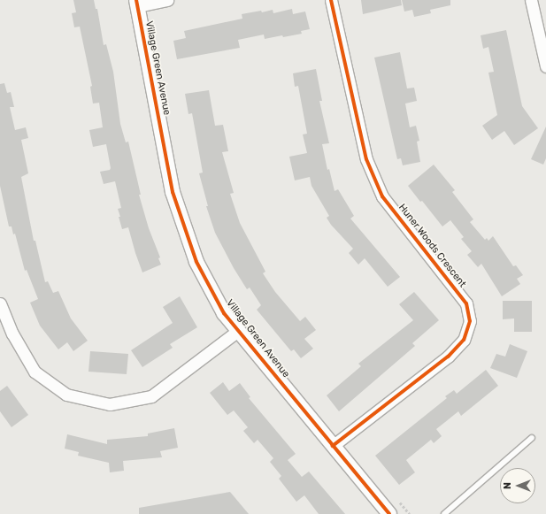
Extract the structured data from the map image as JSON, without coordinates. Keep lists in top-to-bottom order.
{
  "streets": {
    "street": ["Village Green Avenue", "Huner Woods Crescent"]
  },
  "crossings": [
    ["Village Green Avenue", "Huner Woods Crescent"]
  ],
  "north": "left"
}
